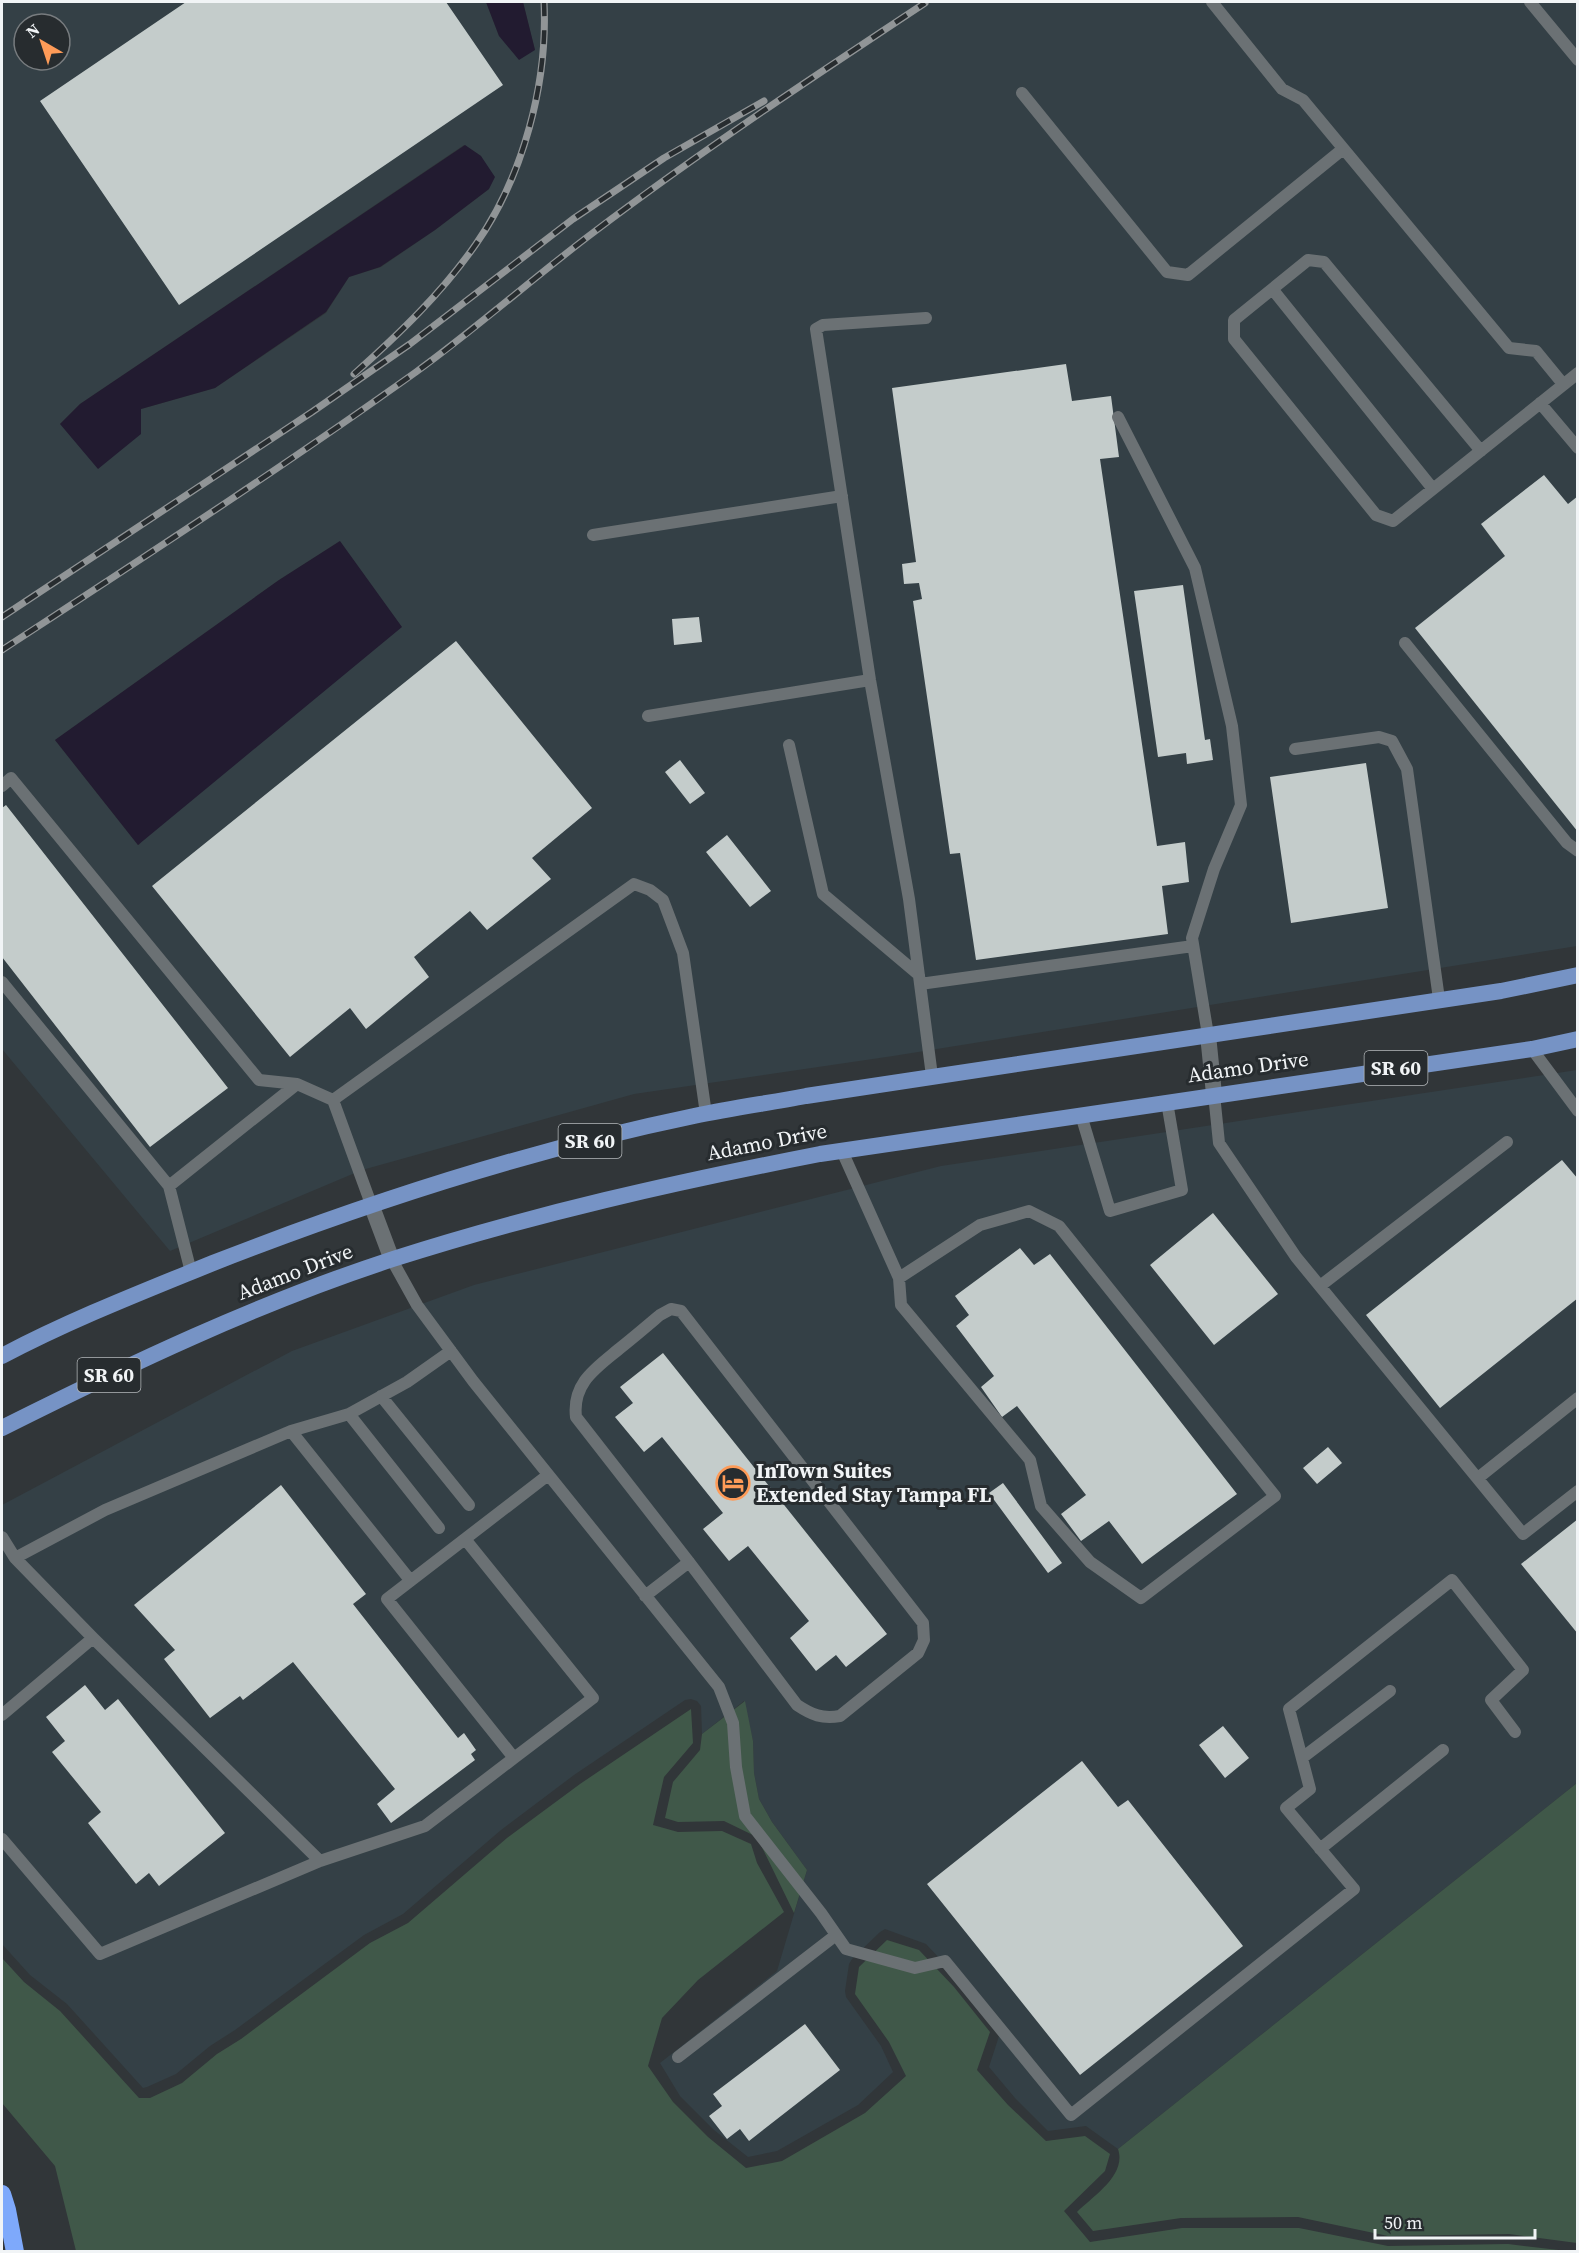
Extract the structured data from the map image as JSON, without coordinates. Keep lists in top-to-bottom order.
{
  "streets": {
    "main road": ["Adamo Drive", "SR 60"]
  },
  "places": {
    "hotel": ["InTown Suites Extended Stay Tampa FL"]
  },
  "scale_bar": "50 m",
  "north": "top left"
}
